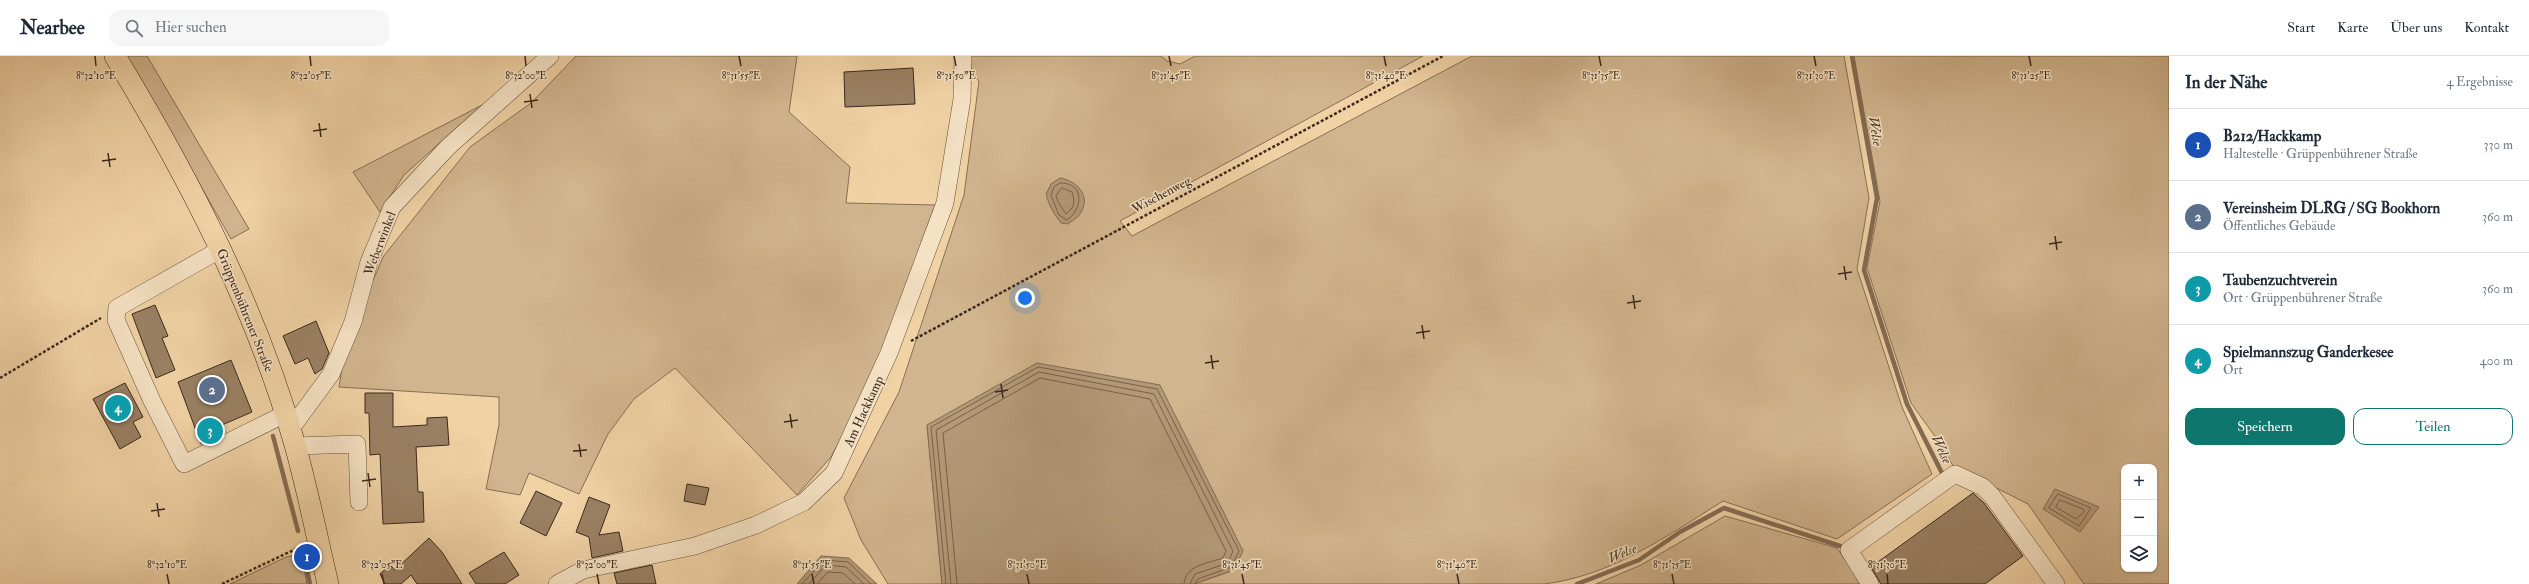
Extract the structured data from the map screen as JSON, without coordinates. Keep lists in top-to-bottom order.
{
  "streets": {
    "main road": ["Grüppenbührener Straße"],
    "street": ["Weberwinkel", "Am Hackkamp"],
    "path": ["Wischenweg"]
  },
  "crossings": [
    ["Wischenweg", "Am Hackkamp"],
    ["Weberwinkel", "Grüppenbührener Straße"]
  ],
  "water": ["Welse"],
  "page": {
    "header": "Nearbee",
    "search": "Hier suchen",
    "nav": [
      "Start",
      "Karte",
      "Über uns",
      "Kontakt"
    ],
    "heading": ["In der Nähe", "4 Ergebnisse"],
    "list": [
      {
        "mark": "1",
        "name": "B212/Hackkamp",
        "note": "Haltestelle · Grüppenbührener Straße",
        "value": "330 m"
      },
      {
        "mark": "2",
        "name": "Vereinsheim DLRG / SG Bookhorn",
        "note": "Öffentliches Gebäude",
        "value": "360 m"
      },
      {
        "mark": "3",
        "name": "Taubenzuchtverein",
        "note": "Ort · Grüppenbührener Straße",
        "value": "360 m"
      },
      {
        "mark": "4",
        "name": "Spielmannszug Ganderkesee",
        "note": "Ort",
        "value": "400 m"
      }
    ],
    "pins": [
      "2",
      "4",
      "3",
      "1"
    ],
    "buttons": ["Speichern", "Teilen"],
    "map_buttons": ["+", "−"]
  },
  "coordinates": [
    "8°32'10\"E",
    "8°32'05\"E",
    "8°32'00\"E",
    "8°31'55\"E",
    "8°31'50\"E",
    "8°31'45\"E",
    "8°31'40\"E",
    "8°31'35\"E",
    "8°31'30\"E",
    "8°31'25\"E"
  ]
}
